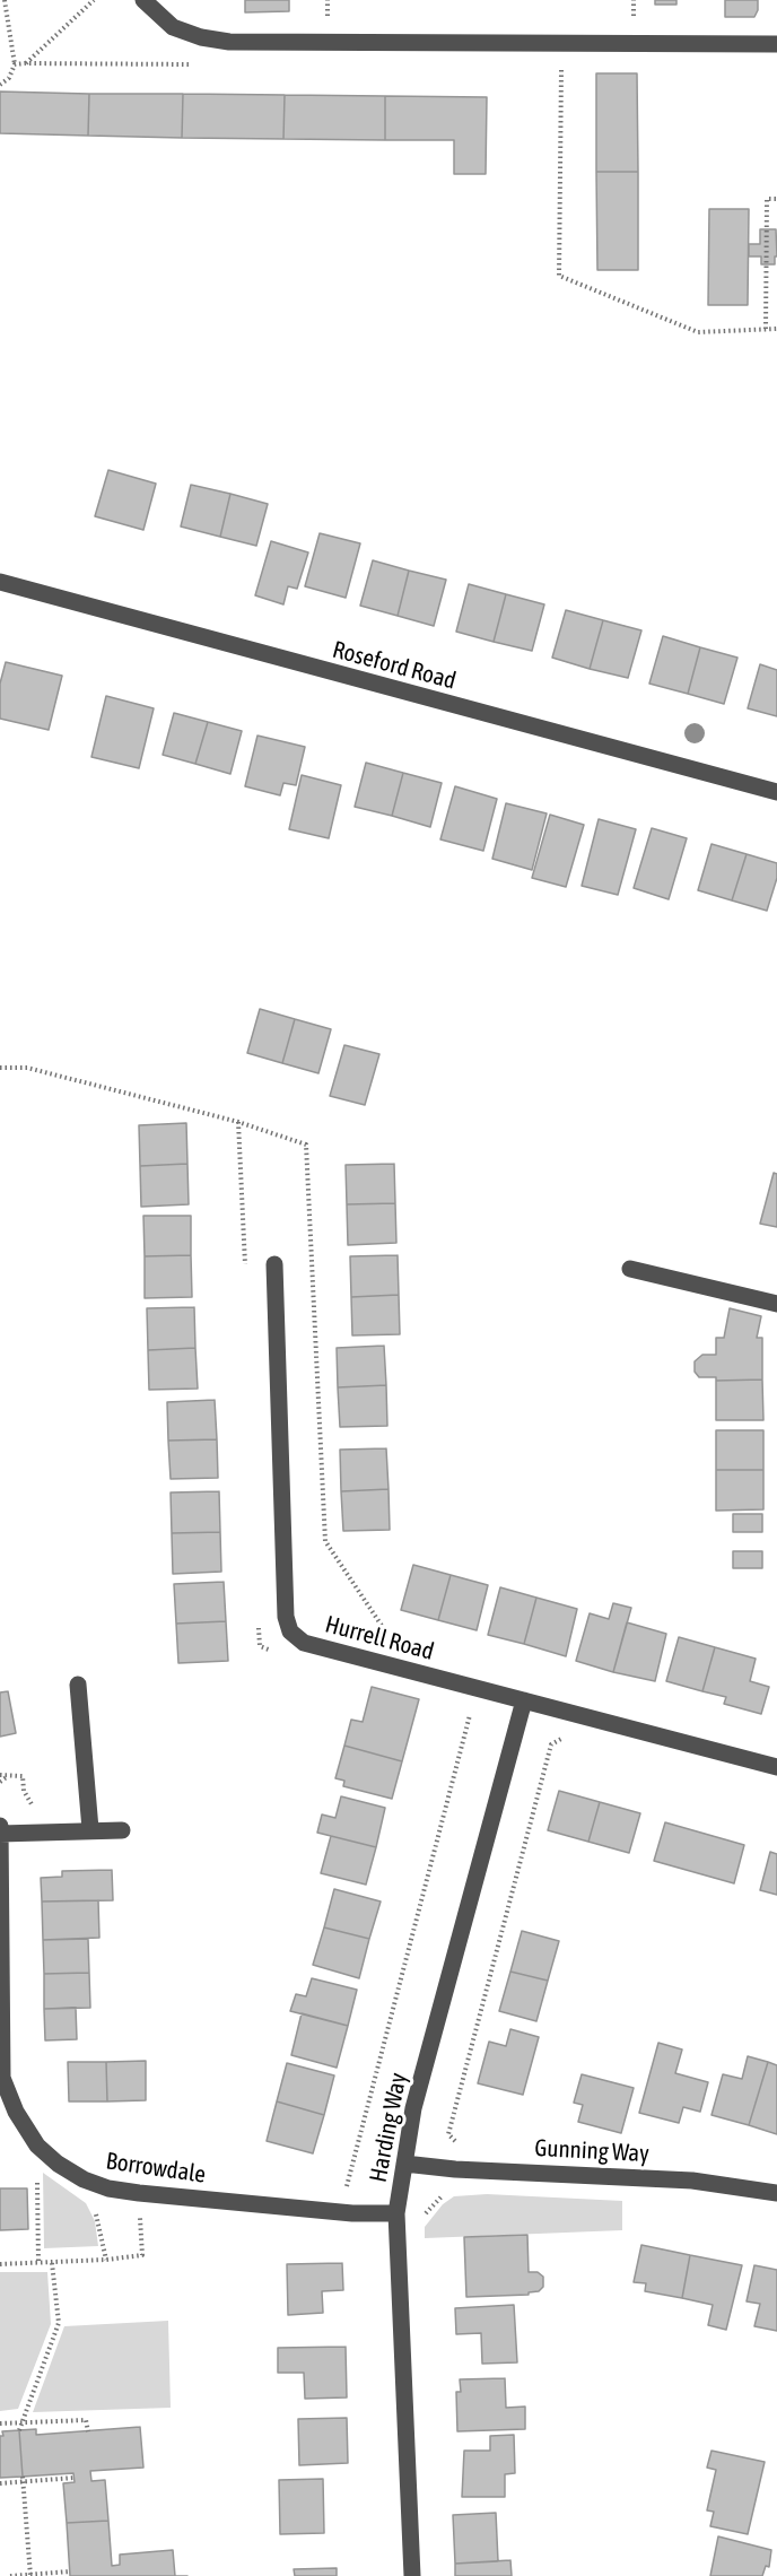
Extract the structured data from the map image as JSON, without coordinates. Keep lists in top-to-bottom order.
{
  "streets": {
    "street": [
      "Roseford Road",
      "Hurrell Road",
      "Harding Way",
      "Gunning Way",
      "Borrowdale"
    ]
  },
  "crossings": [
    ["Hurrell Road", "Harding Way"],
    ["Harding Way", "Gunning Way"],
    ["Harding Way", "Borrowdale"]
  ]
}
